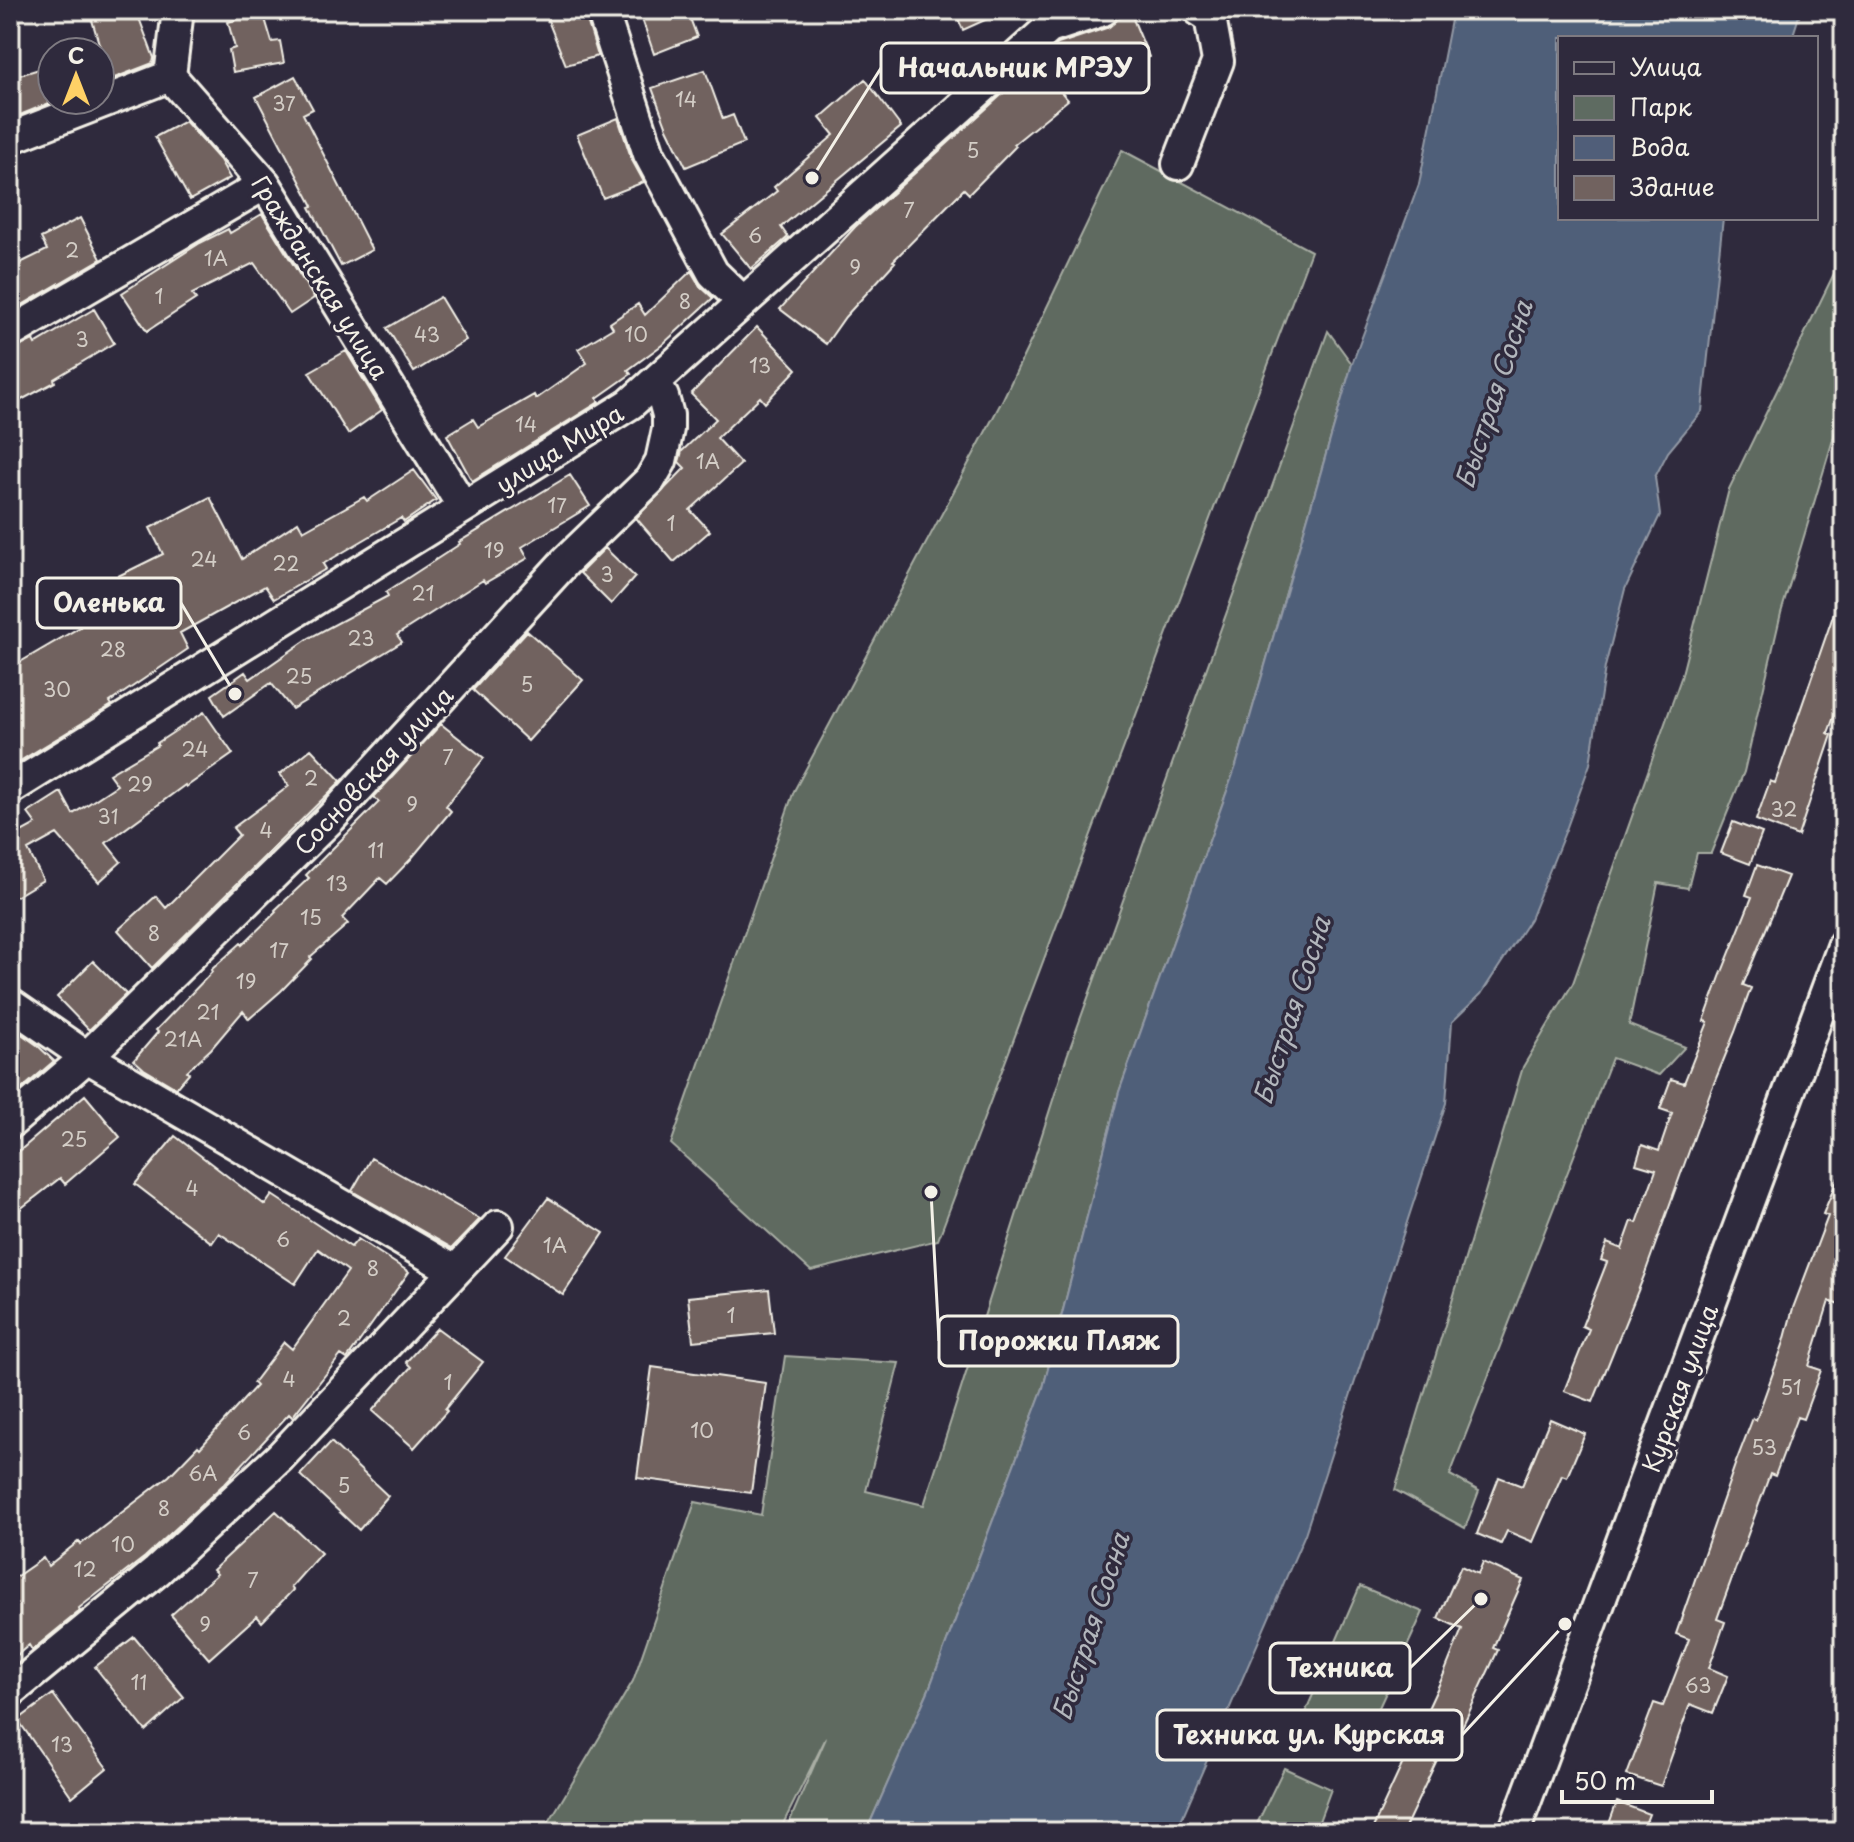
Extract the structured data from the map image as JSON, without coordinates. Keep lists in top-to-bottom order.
{
  "streets": {
    "street": [
      "Гражданская улица",
      "улица Мира",
      "Сосновская улица",
      "Курская улица"
    ]
  },
  "crossings": [
    ["Гражданская улица", "улица Мира"],
    ["улица Мира", "Сосновская улица"]
  ],
  "water": ["Быстрая Сосна"],
  "places": [
    "Начальник МРЭУ",
    "Оленька",
    "Порожки Пляж",
    "Техника",
    "Техника ул. Курская"
  ],
  "house_numbers": [
    "14",
    "37",
    "5",
    "7",
    "6",
    "2",
    "1А",
    "9",
    "1",
    "8",
    "43",
    "10",
    "3",
    "13",
    "14",
    "1А",
    "17",
    "1",
    "19",
    "24",
    "22",
    "3",
    "21",
    "23",
    "28",
    "25",
    "5",
    "30",
    "24",
    "7",
    "2",
    "29",
    "9",
    "32",
    "31",
    "4",
    "11",
    "13",
    "15",
    "8",
    "17",
    "19",
    "21",
    "21А",
    "25",
    "4",
    "6",
    "1А",
    "8",
    "1",
    "2",
    "4",
    "1",
    "51",
    "10",
    "6",
    "53",
    "6А",
    "5",
    "8",
    "10",
    "12",
    "7",
    "9",
    "11",
    "63",
    "13"
  ],
  "legend": [
    "Улица",
    "Парк",
    "Вода",
    "Здание"
  ],
  "scale_bar": "50 m",
  "north": "top"
}
